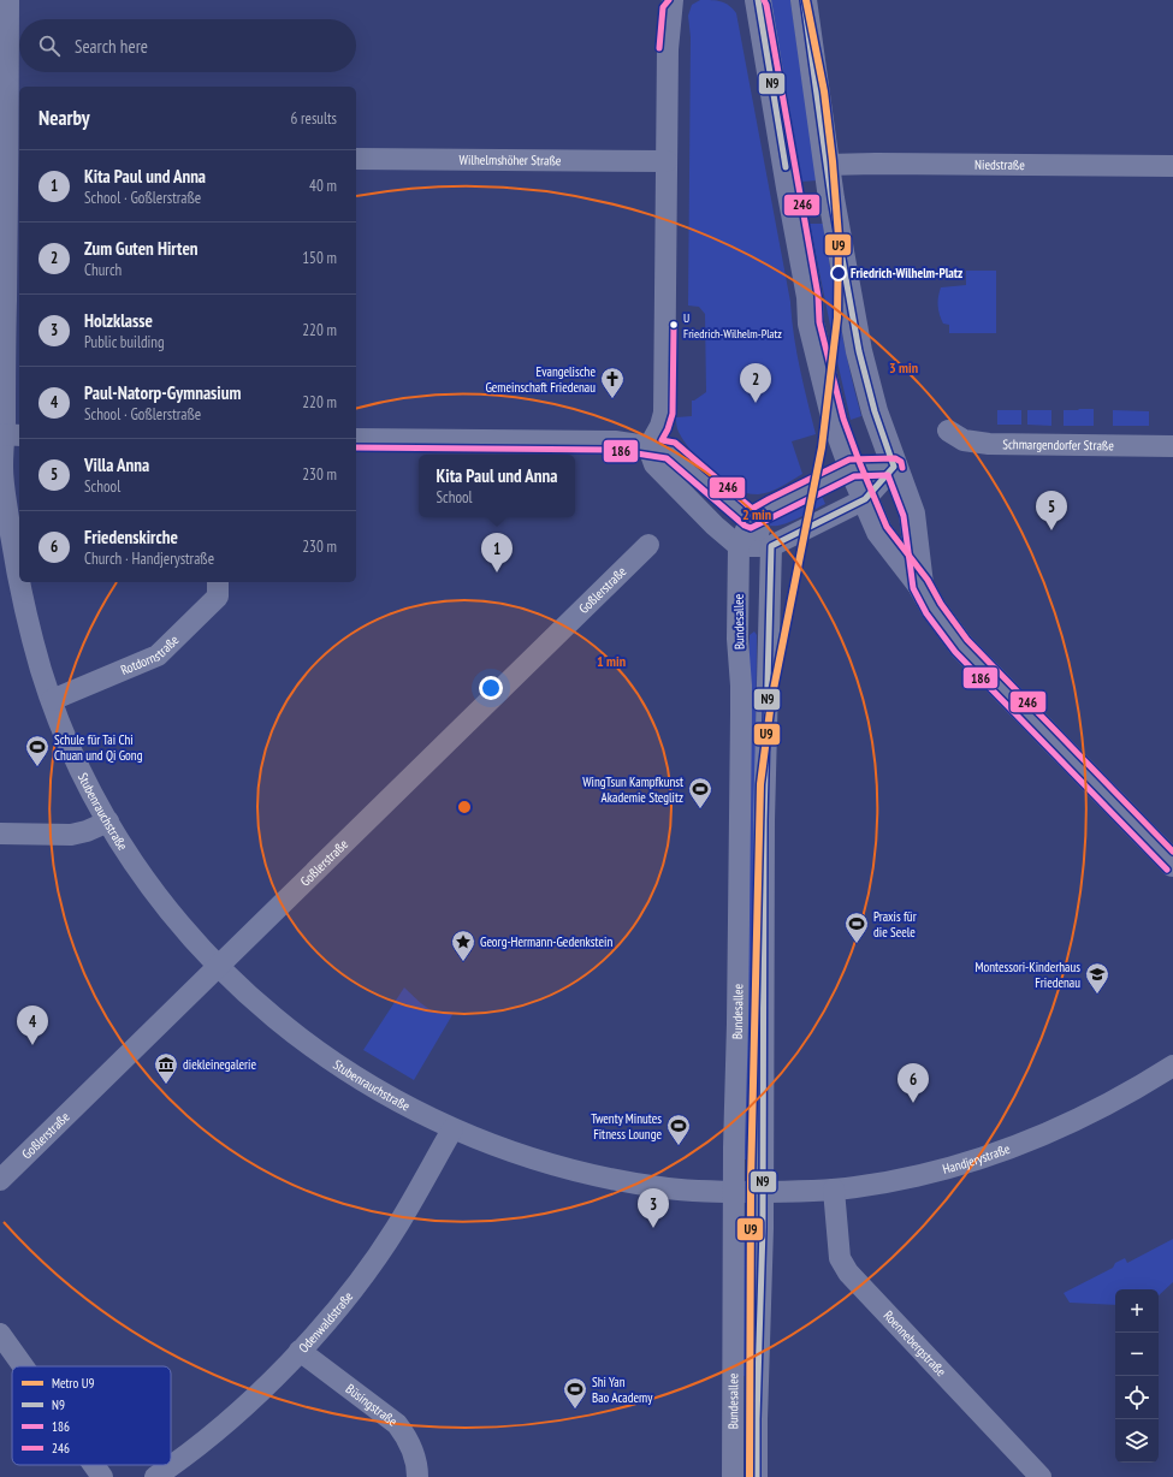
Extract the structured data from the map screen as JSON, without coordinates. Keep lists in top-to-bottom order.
{
  "streets": {
    "street": [
      "Wilhelmshöher Straße",
      "Niedstraße",
      "Schmargendorfer Straße",
      "Goßlerstraße",
      "Bundesallee",
      "Rotdornstraße",
      "Stubenrauchstraße",
      "Handjerystraße",
      "Odenwaldstraße",
      "Roennebergstraße",
      "Büsingstraße"
    ]
  },
  "crossings": [
    ["Goßlerstraße", "Stubenrauchstraße"],
    ["Bundesallee", "Stubenrauchstraße"],
    ["Bundesallee", "Handjerystraße"],
    ["Rotdornstraße", "Stubenrauchstraße"],
    ["Stubenrauchstraße", "Handjerystraße"],
    ["Stubenrauchstraße", "Odenwaldstraße"],
    ["Handjerystraße", "Roennebergstraße"],
    ["Odenwaldstraße", "Büsingstraße"]
  ],
  "places": {
    "other": ["Friedrich-Wilhelm-Platz", "U Friedrich-Wilhelm-Platz"],
    "church": ["Evangelische Gemeinschaft Friedenau"],
    "sports": [
      "Schule für Tai Chi Chuan und Qi Gong",
      "WingTsun Kampfkunst Akademie Steglitz",
      "Praxis für die Seele",
      "Twenty Minutes Fitness Lounge",
      "Shi Yan Bao Academy"
    ],
    "place": ["Georg-Hermann-Gedenkstein"],
    "school or university": ["Montessori-Kinderhaus Friedenau"],
    "museum": ["diekleinegalerie"]
  },
  "lines": [
    "metro line U9",
    "transit line N9",
    "transit line 246",
    "transit line 186"
  ],
  "legend": [
    "Metro U9",
    "N9",
    "186",
    "246"
  ],
  "page": {
    "search": "Search here",
    "heading": ["Nearby", "6 results"],
    "list": [
      {
        "mark": "1",
        "name": "Kita Paul und Anna",
        "note": "School · Goßlerstraße",
        "value": "40 m"
      },
      {
        "mark": "2",
        "name": "Zum Guten Hirten",
        "note": "Church",
        "value": "150 m"
      },
      {
        "mark": "3",
        "name": "Holzklasse",
        "note": "Public building",
        "value": "220 m"
      },
      {
        "mark": "4",
        "name": "Paul-Natorp-Gymnasium",
        "note": "School · Goßlerstraße",
        "value": "220 m"
      },
      {
        "mark": "5",
        "name": "Villa Anna",
        "note": "School",
        "value": "230 m"
      },
      {
        "mark": "6",
        "name": "Friedenskirche",
        "note": "Church · Handjerystraße",
        "value": "230 m"
      }
    ],
    "pins": [
      "2",
      "5",
      "1",
      "4",
      "6",
      "3"
    ],
    "popup": ["Kita Paul und Anna", "School"],
    "map_buttons": ["+", "−"]
  },
  "rings": ["3 min", "2 min", "1 min"]
}
